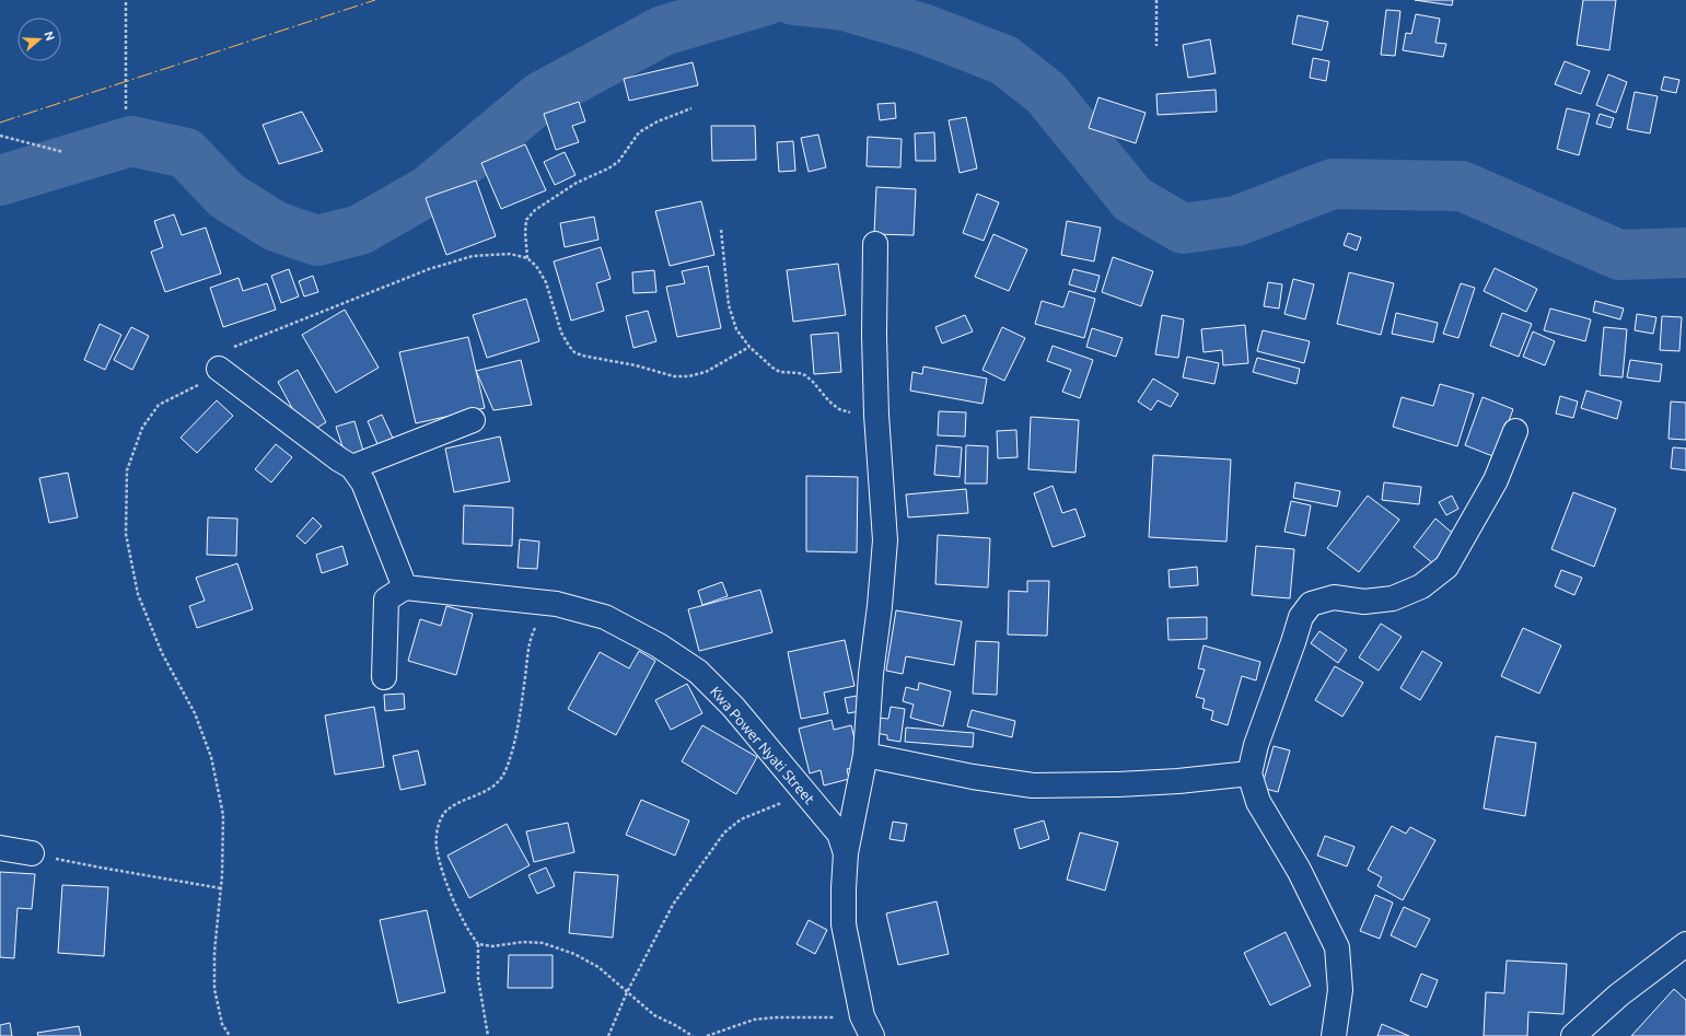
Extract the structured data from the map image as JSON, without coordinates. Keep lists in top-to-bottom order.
{
  "streets": {
    "street": ["Kwa Power Nyati Street"]
  },
  "north": "right"
}
